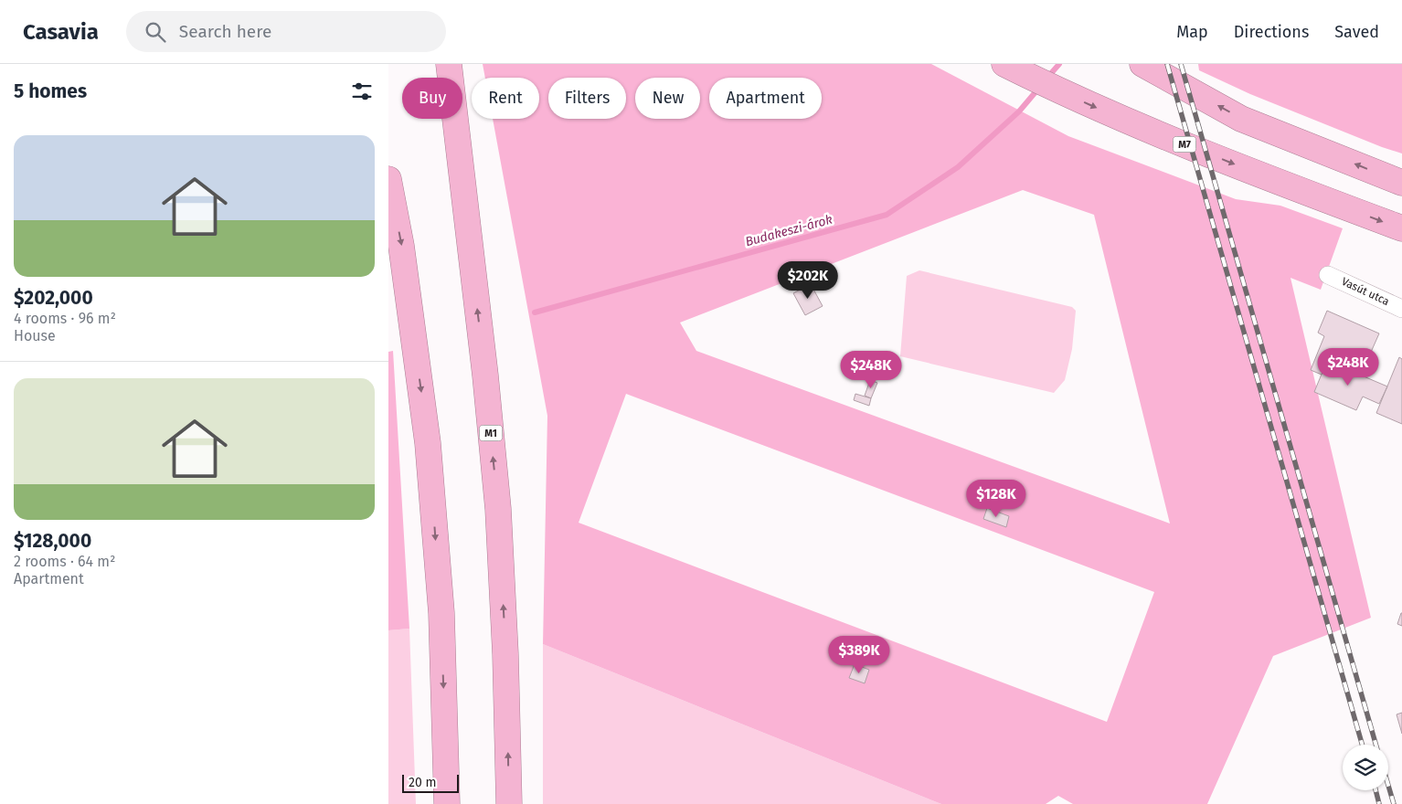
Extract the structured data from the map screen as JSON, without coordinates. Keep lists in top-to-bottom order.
{
  "streets": {
    "highway": ["M7", "M1"],
    "street": ["Vasút utca"]
  },
  "water": ["Budakeszi-árok"],
  "scale_bar": "20 m",
  "page": {
    "header": "Casavia",
    "search": "Search here",
    "nav": ["Map", "Directions", "Saved"],
    "heading": "5 homes",
    "chip": [
      "Buy",
      "Rent",
      "Filters",
      "New",
      "Apartment"
    ],
    "list": [
      {
        "name": "$202,000",
        "note": "4 rooms · 96 m² · House"
      },
      {
        "name": "$128,000",
        "note": "2 rooms · 64 m² · Apartment"
      }
    ],
    "price": [
      "$202K",
      "$248K",
      "$248K",
      "$128K",
      "$389K"
    ],
    "scale": "20 m"
  }
}
